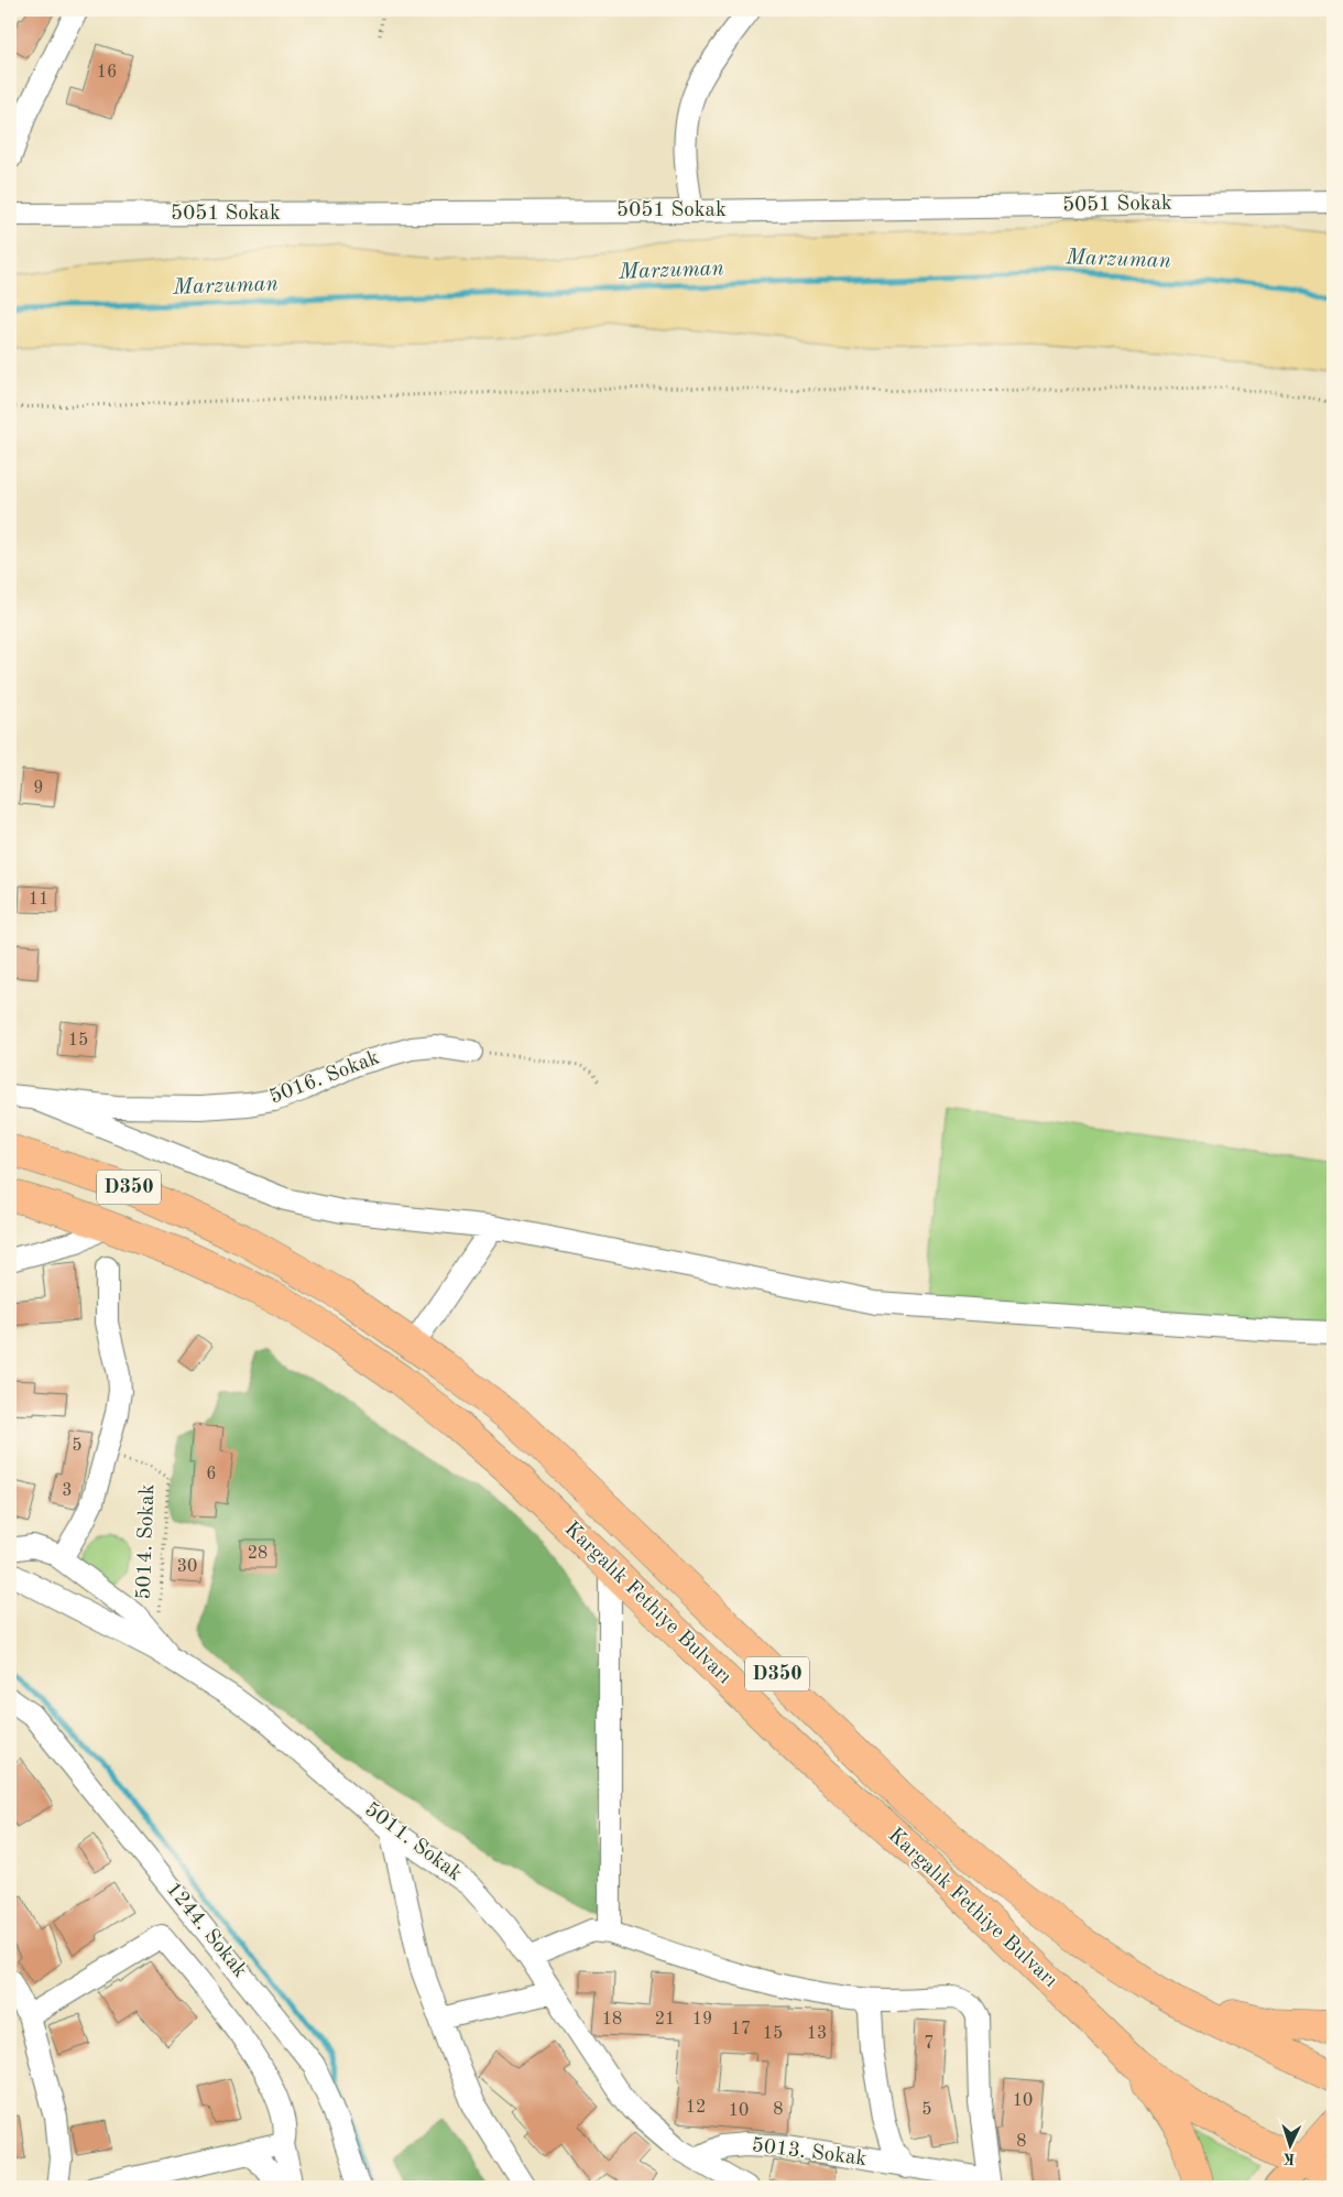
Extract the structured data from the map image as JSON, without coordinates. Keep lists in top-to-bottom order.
{
  "streets": {
    "highway": ["D350", "Kargalık Fethiye Bulvarı"],
    "street": [
      "5051 Sokak",
      "5016. Sokak",
      "5011. Sokak",
      "1244. Sokak",
      "5013. Sokak"
    ],
    "path": ["5014. Sokak"]
  },
  "crossings": [
    ["5011. Sokak", "5013. Sokak"]
  ],
  "water": ["Marzuman"],
  "house_numbers": [
    "16",
    "9",
    "11",
    "15",
    "5",
    "6",
    "3",
    "28",
    "30",
    "18",
    "21",
    "19",
    "17",
    "15",
    "13",
    "7",
    "10",
    "12",
    "8",
    "5",
    "10",
    "8"
  ],
  "north": "bottom"
}
